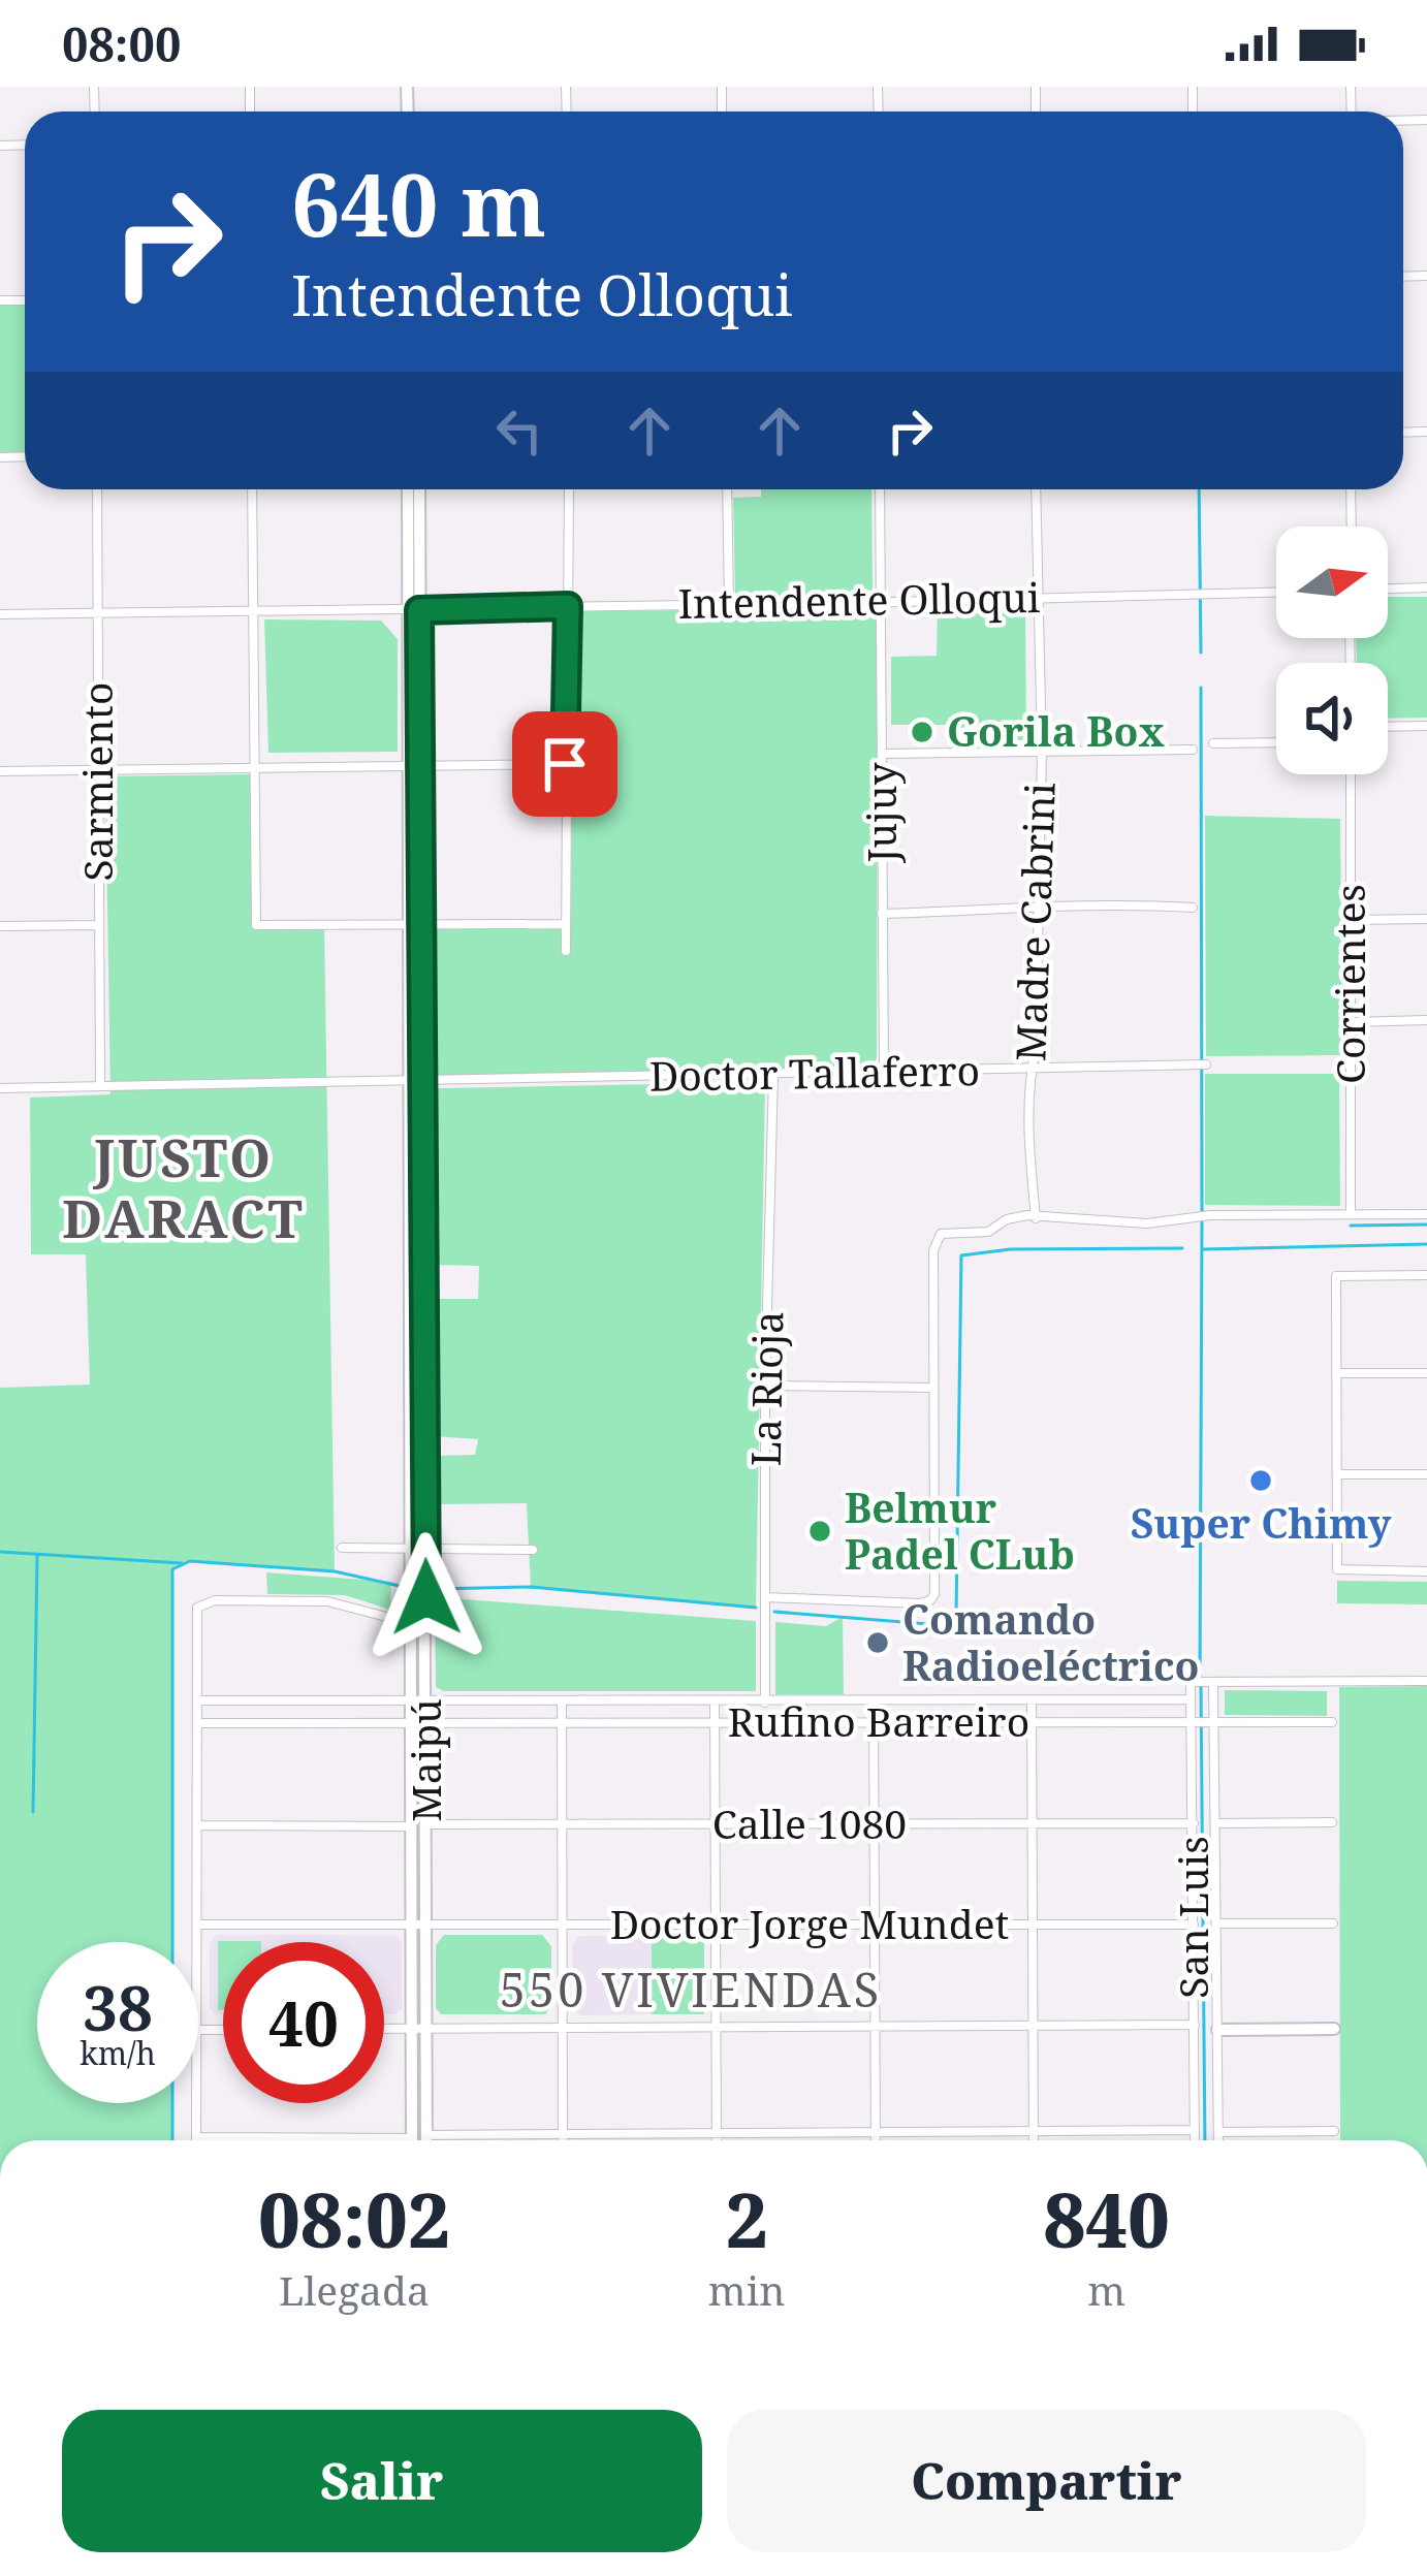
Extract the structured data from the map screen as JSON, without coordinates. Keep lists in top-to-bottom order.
{
  "streets": {
    "street": [
      "Intendente Olloqui",
      "Sarmiento",
      "Jujuy",
      "Madre Cabrini",
      "Corrientes",
      "Doctor Tallaferro",
      "La Rioja",
      "Rufino Barreiro",
      "Maipú",
      "Calle 1080",
      "San Luis",
      "Doctor Jorge Mundet"
    ]
  },
  "crossings": [
    ["Intendente Olloqui", "Sarmiento"],
    ["Intendente Olloqui", "Jujuy"],
    ["Intendente Olloqui", "Madre Cabrini"],
    ["Intendente Olloqui", "Maipú"],
    ["Sarmiento", "Doctor Tallaferro"],
    ["Jujuy", "Doctor Tallaferro"],
    ["Madre Cabrini", "Doctor Tallaferro"],
    ["Doctor Tallaferro", "La Rioja"],
    ["Doctor Tallaferro", "Maipú"],
    ["La Rioja", "Rufino Barreiro"],
    ["Rufino Barreiro", "Maipú"],
    ["Rufino Barreiro", "San Luis"],
    ["Maipú", "Calle 1080"],
    ["Maipú", "Doctor Jorge Mundet"],
    ["Calle 1080", "San Luis"],
    ["San Luis", "Doctor Jorge Mundet"]
  ],
  "districts": ["JUSTO DARACT", "550 VIVIENDAS"],
  "places": [
    "Gorila Box",
    "Super Chimy",
    "Belmur Padel CLub",
    "Comando Radioeléctrico"
  ],
  "north": "right",
  "page": {
    "status": "08:00",
    "turn": ["640 m", "Intendente Olloqui"],
    "speed": "38 km/h",
    "limit": "40",
    "eta": [
      "08:02",
      "Llegada",
      "2",
      "min",
      "840",
      "m"
    ],
    "buttons": ["Salir", "Compartir"]
  }
}
